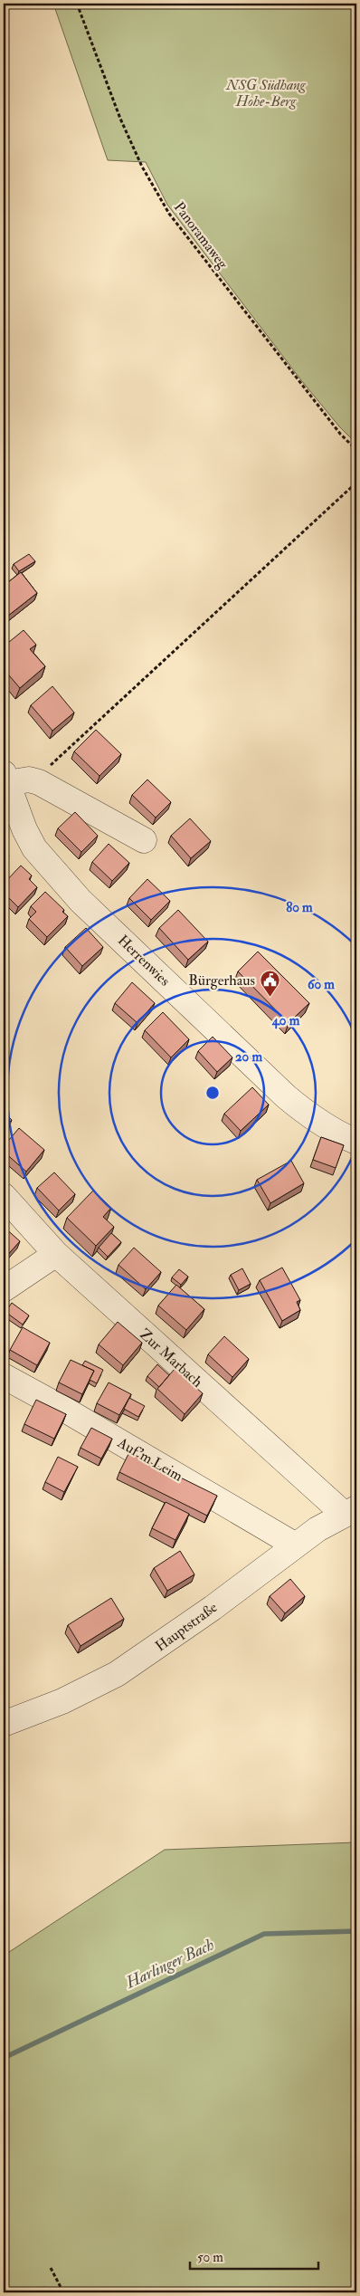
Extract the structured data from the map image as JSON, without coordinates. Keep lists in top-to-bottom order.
{
  "streets": {
    "street": [
      "Herrenwies",
      "Zur Marbach",
      "Auf'm Leim",
      "Hauptstraße"
    ],
    "path": ["Panoramaweg"]
  },
  "crossings": [
    ["Zur Marbach", "Hauptstraße"],
    ["Auf'm Leim", "Hauptstraße"]
  ],
  "water": ["Harlinger Bach"],
  "parks": ["NSG Südhang Hohe-Berg"],
  "places": {
    "public building": ["Bürgerhaus"]
  },
  "scale_bar": "50 m",
  "rings": [
    "80 m",
    "60 m",
    "40 m",
    "20 m"
  ]
}
